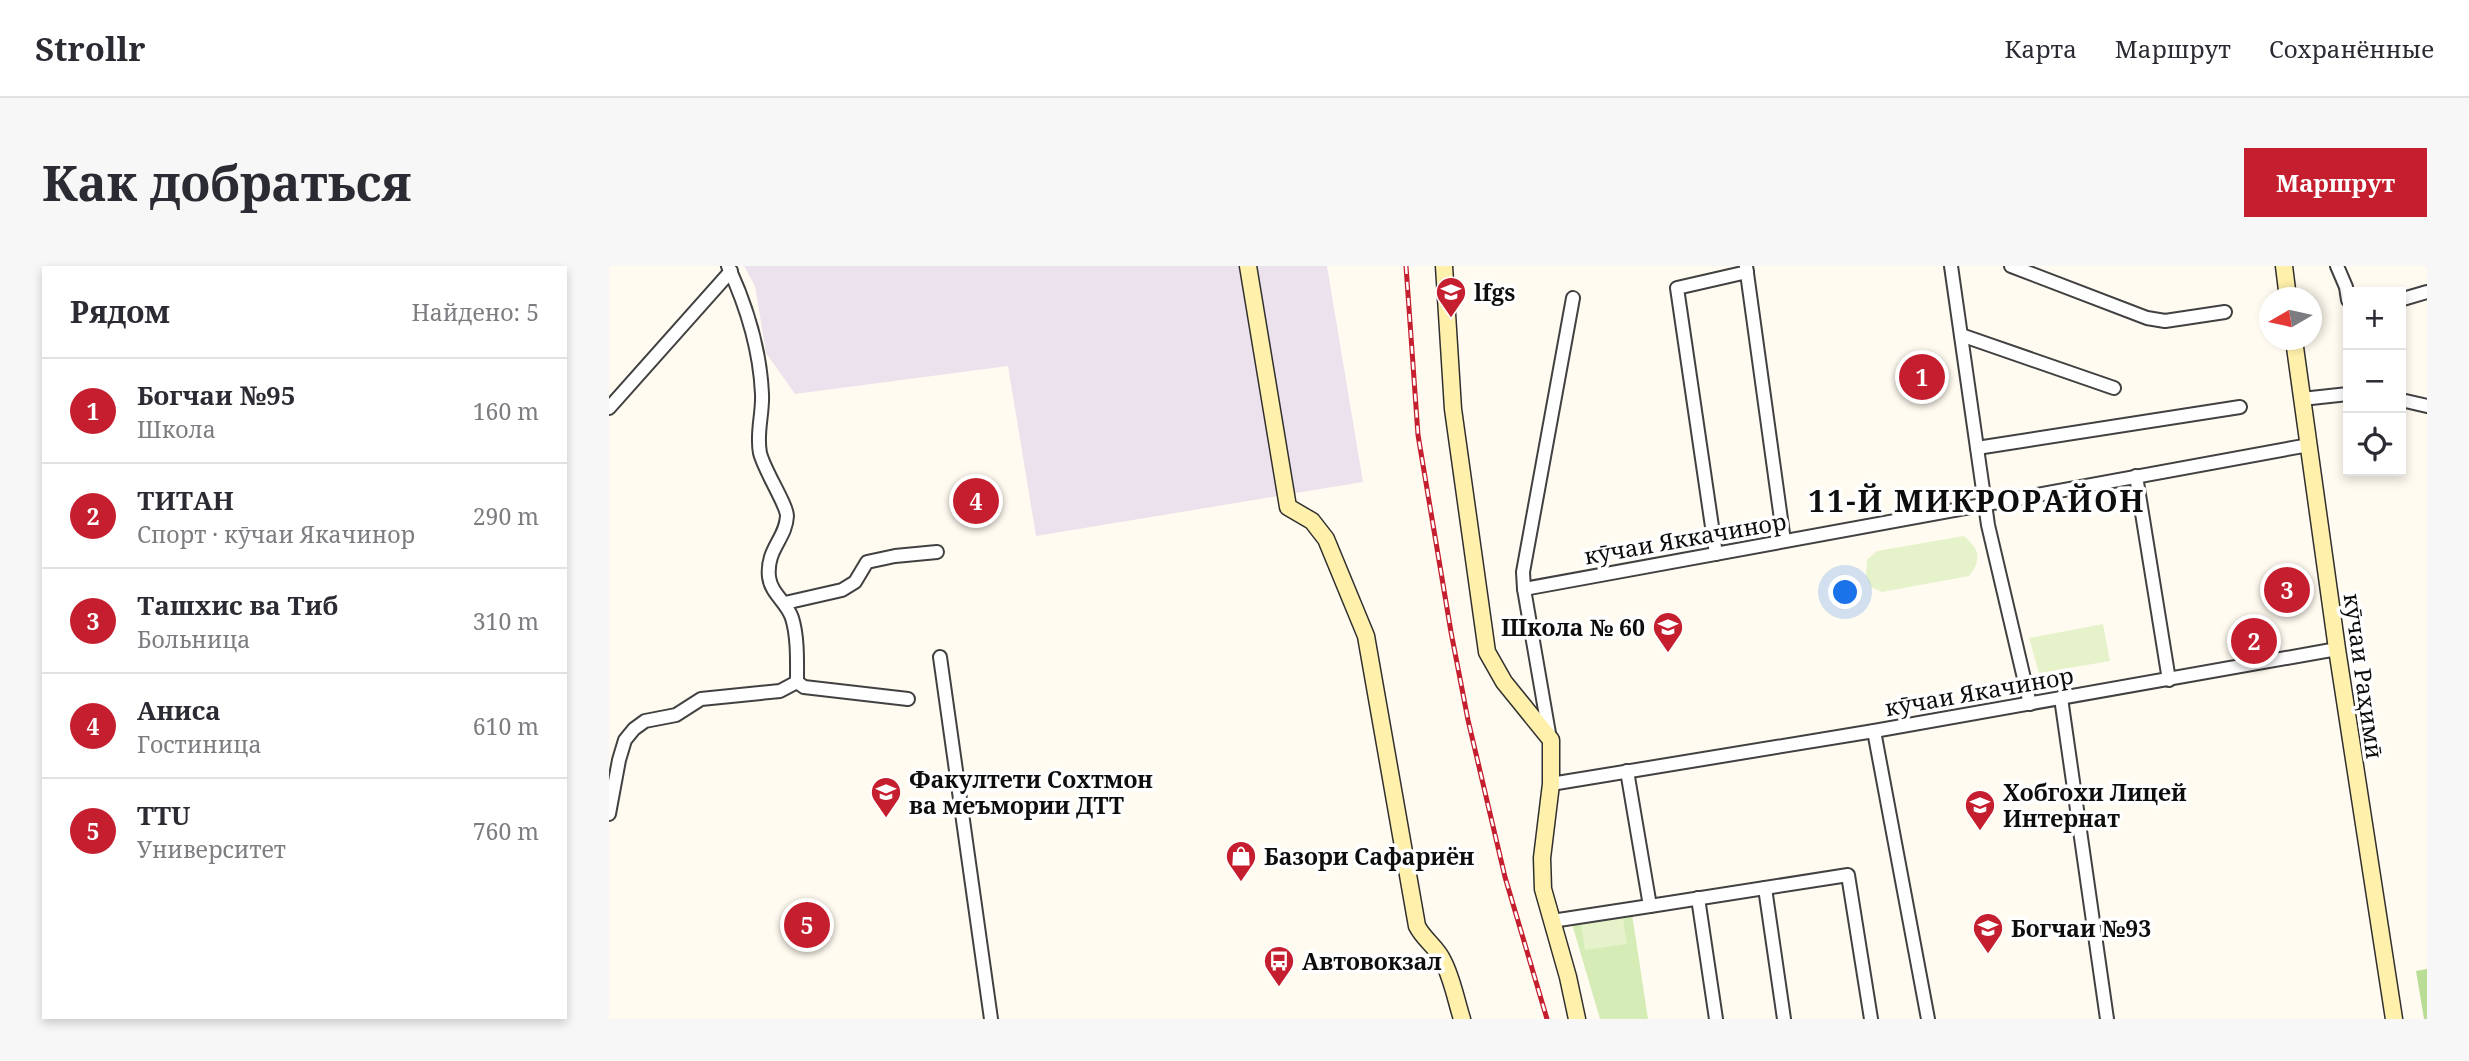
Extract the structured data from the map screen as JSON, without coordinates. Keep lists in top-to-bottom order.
{
  "streets": {
    "street": ["кӯчаи Яккачинор", "кӯчаи Раҳимӣ", "кӯчаи Якачинор"]
  },
  "crossings": [
    ["кӯчаи Яккачинор", "кӯчаи Раҳимӣ"],
    ["кӯчаи Раҳимӣ", "кӯчаи Якачинор"]
  ],
  "districts": ["11-Й МИКРОРАЙОН"],
  "places": {
    "school or university": [
      "lfgs",
      "Школа № 60",
      "Факултети Сохтмон ва меъмории ДТТ",
      "Хобгохи Лицей Интернат",
      "Богчаи №93"
    ],
    "shop": ["Базори Сафариён"],
    "bus stop": ["Автовокзал"]
  },
  "north": "left",
  "page": {
    "header": "Strollr",
    "nav": ["Карта", "Маршрут", "Сохранённые"],
    "buttons": "Маршрут",
    "title": "Как добраться",
    "heading": ["Рядом", "Найдено: 5"],
    "map_buttons": ["+", "−"],
    "pins": [
      "1",
      "4",
      "3",
      "2",
      "5"
    ],
    "list": [
      {
        "mark": "1",
        "name": "Богчаи №95",
        "note": "Школа",
        "value": "160 m"
      },
      {
        "mark": "2",
        "name": "ТИТАН",
        "note": "Спорт · кӯчаи Якачинор",
        "value": "290 m"
      },
      {
        "mark": "3",
        "name": "Ташхис ва Тиб",
        "note": "Больница",
        "value": "310 m"
      },
      {
        "mark": "4",
        "name": "Аниса",
        "note": "Гостиница",
        "value": "610 m"
      },
      {
        "mark": "5",
        "name": "TTU",
        "note": "Университет",
        "value": "760 m"
      }
    ]
  }
}
